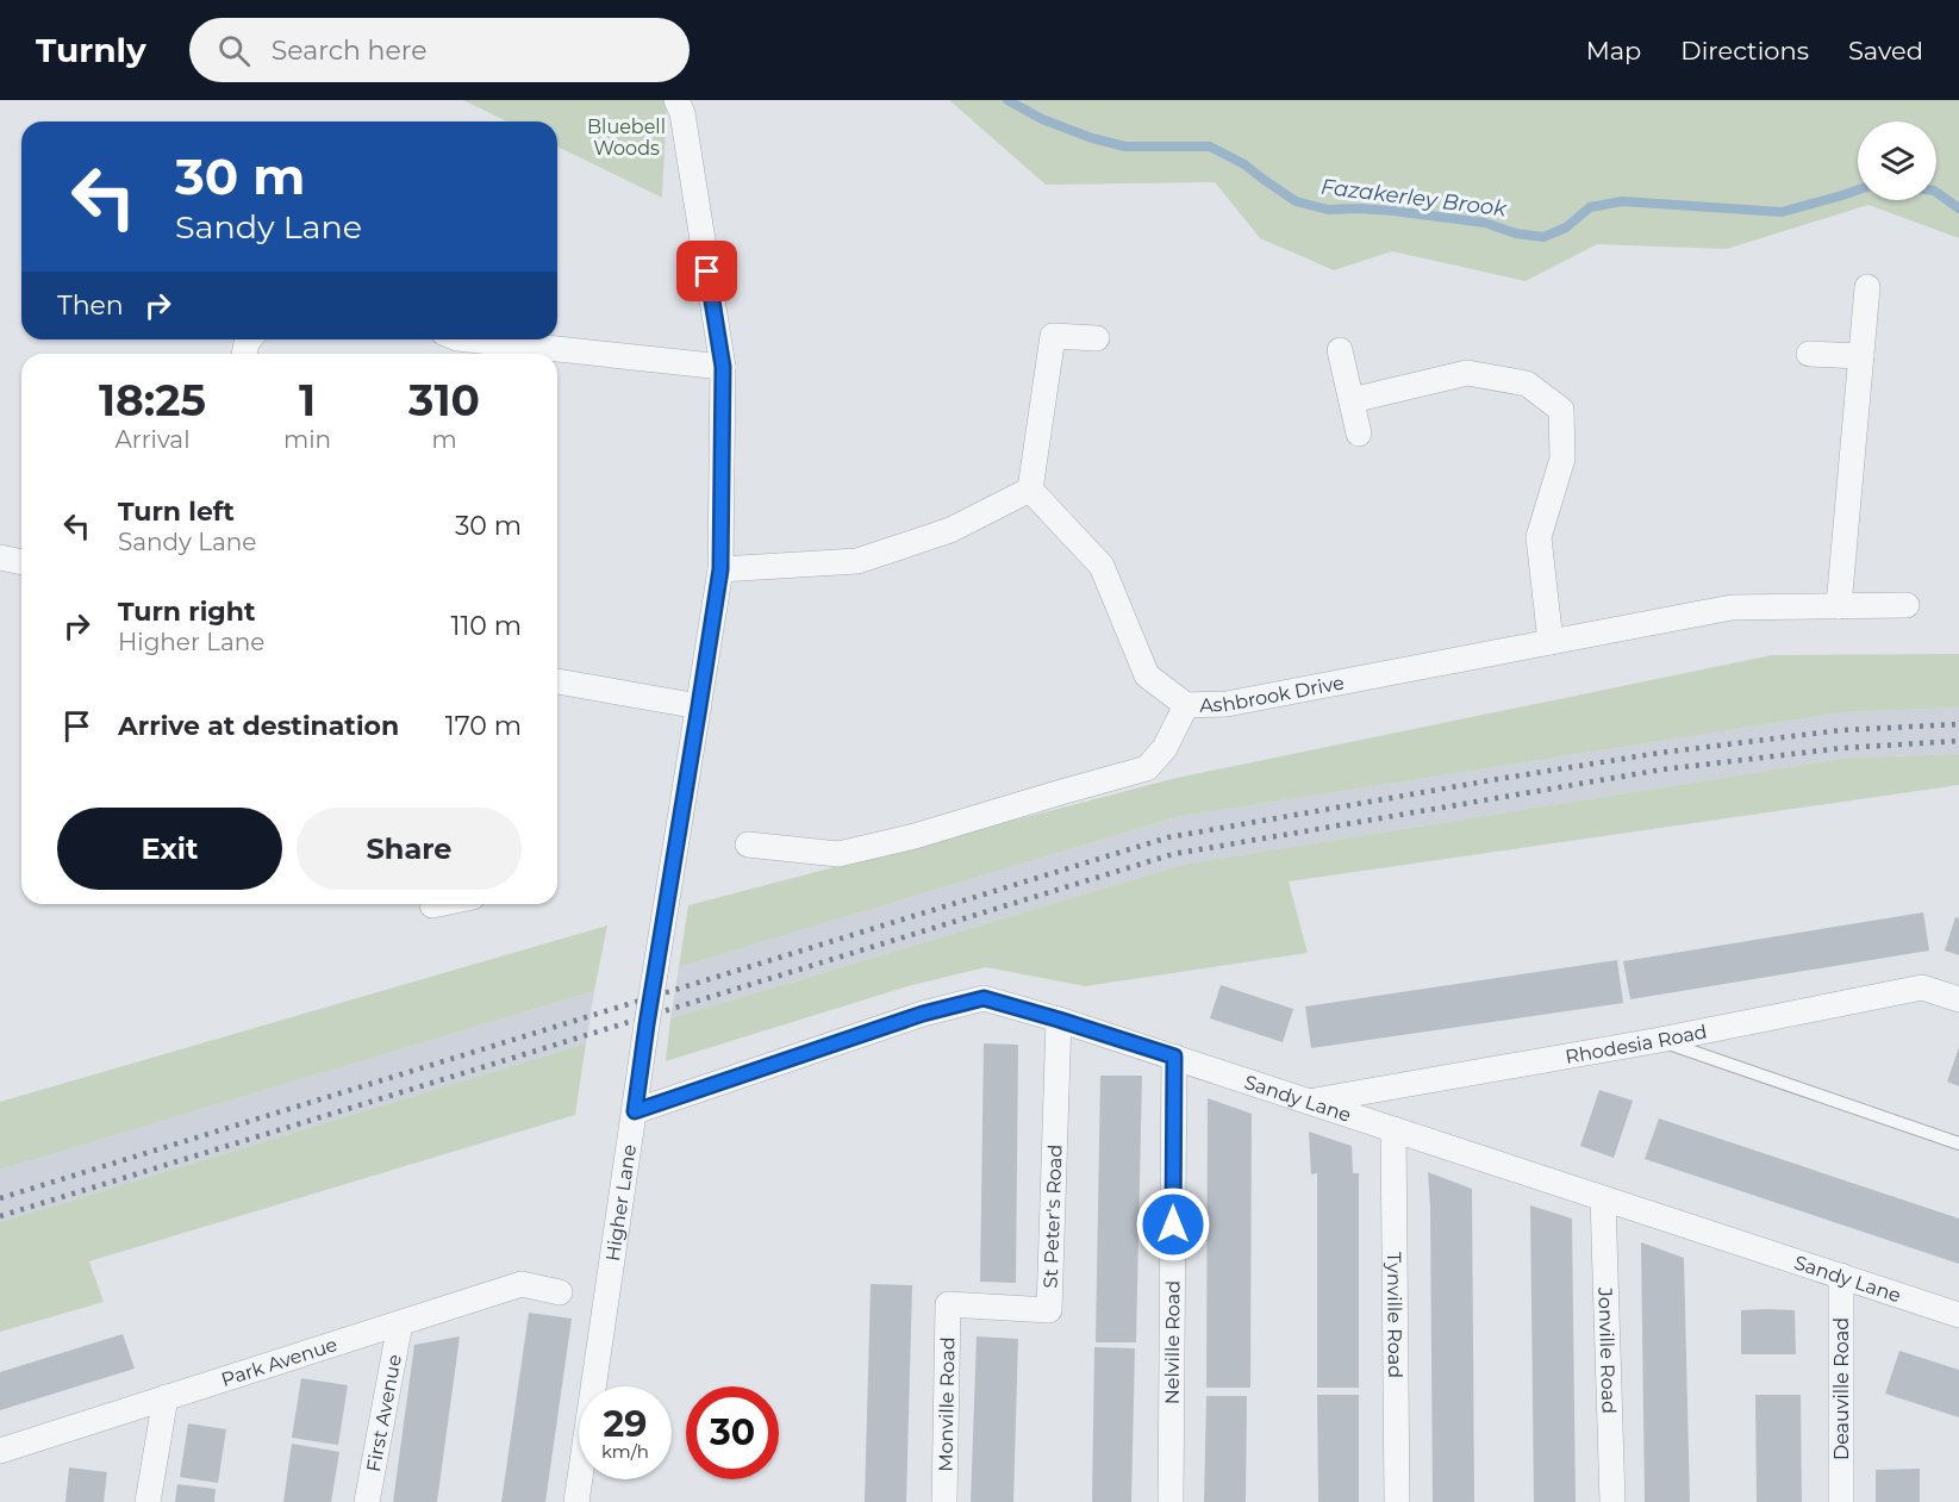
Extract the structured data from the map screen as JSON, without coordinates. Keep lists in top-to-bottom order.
{
  "streets": {
    "street": [
      "Ashbrook Drive",
      "Rhodesia Road",
      "Sandy Lane",
      "Higher Lane",
      "St Peter's Road",
      "Tynville Road",
      "Nelville Road",
      "Jonville Road",
      "Park Avenue",
      "Deauville Road",
      "Monville Road",
      "First Avenue"
    ]
  },
  "crossings": [
    ["Rhodesia Road", "Sandy Lane"],
    ["Sandy Lane", "Higher Lane"],
    ["Sandy Lane", "St Peter's Road"],
    ["Sandy Lane", "Tynville Road"],
    ["Sandy Lane", "Nelville Road"],
    ["Sandy Lane", "Jonville Road"],
    ["Sandy Lane", "Deauville Road"],
    ["St Peter's Road", "Monville Road"],
    ["Park Avenue", "First Avenue"]
  ],
  "water": ["Fazakerley Brook"],
  "parks": ["Bluebell Woods"],
  "page": {
    "header": "Turnly",
    "search": "Search here",
    "nav": ["Map", "Directions", "Saved"],
    "turn": ["30 m", "Sandy Lane"],
    "then": "Then",
    "eta": [
      "18:25",
      "Arrival",
      "1",
      "min",
      "310",
      "m"
    ],
    "list": [
      {
        "name": "Turn left",
        "note": "Sandy Lane",
        "value": "30 m"
      },
      {
        "name": "Turn right",
        "note": "Higher Lane",
        "value": "110 m"
      },
      {
        "name": "Arrive at destination",
        "value": "170 m"
      }
    ],
    "buttons": ["Exit", "Share"],
    "speed": "29 km/h",
    "limit": "30"
  }
}
